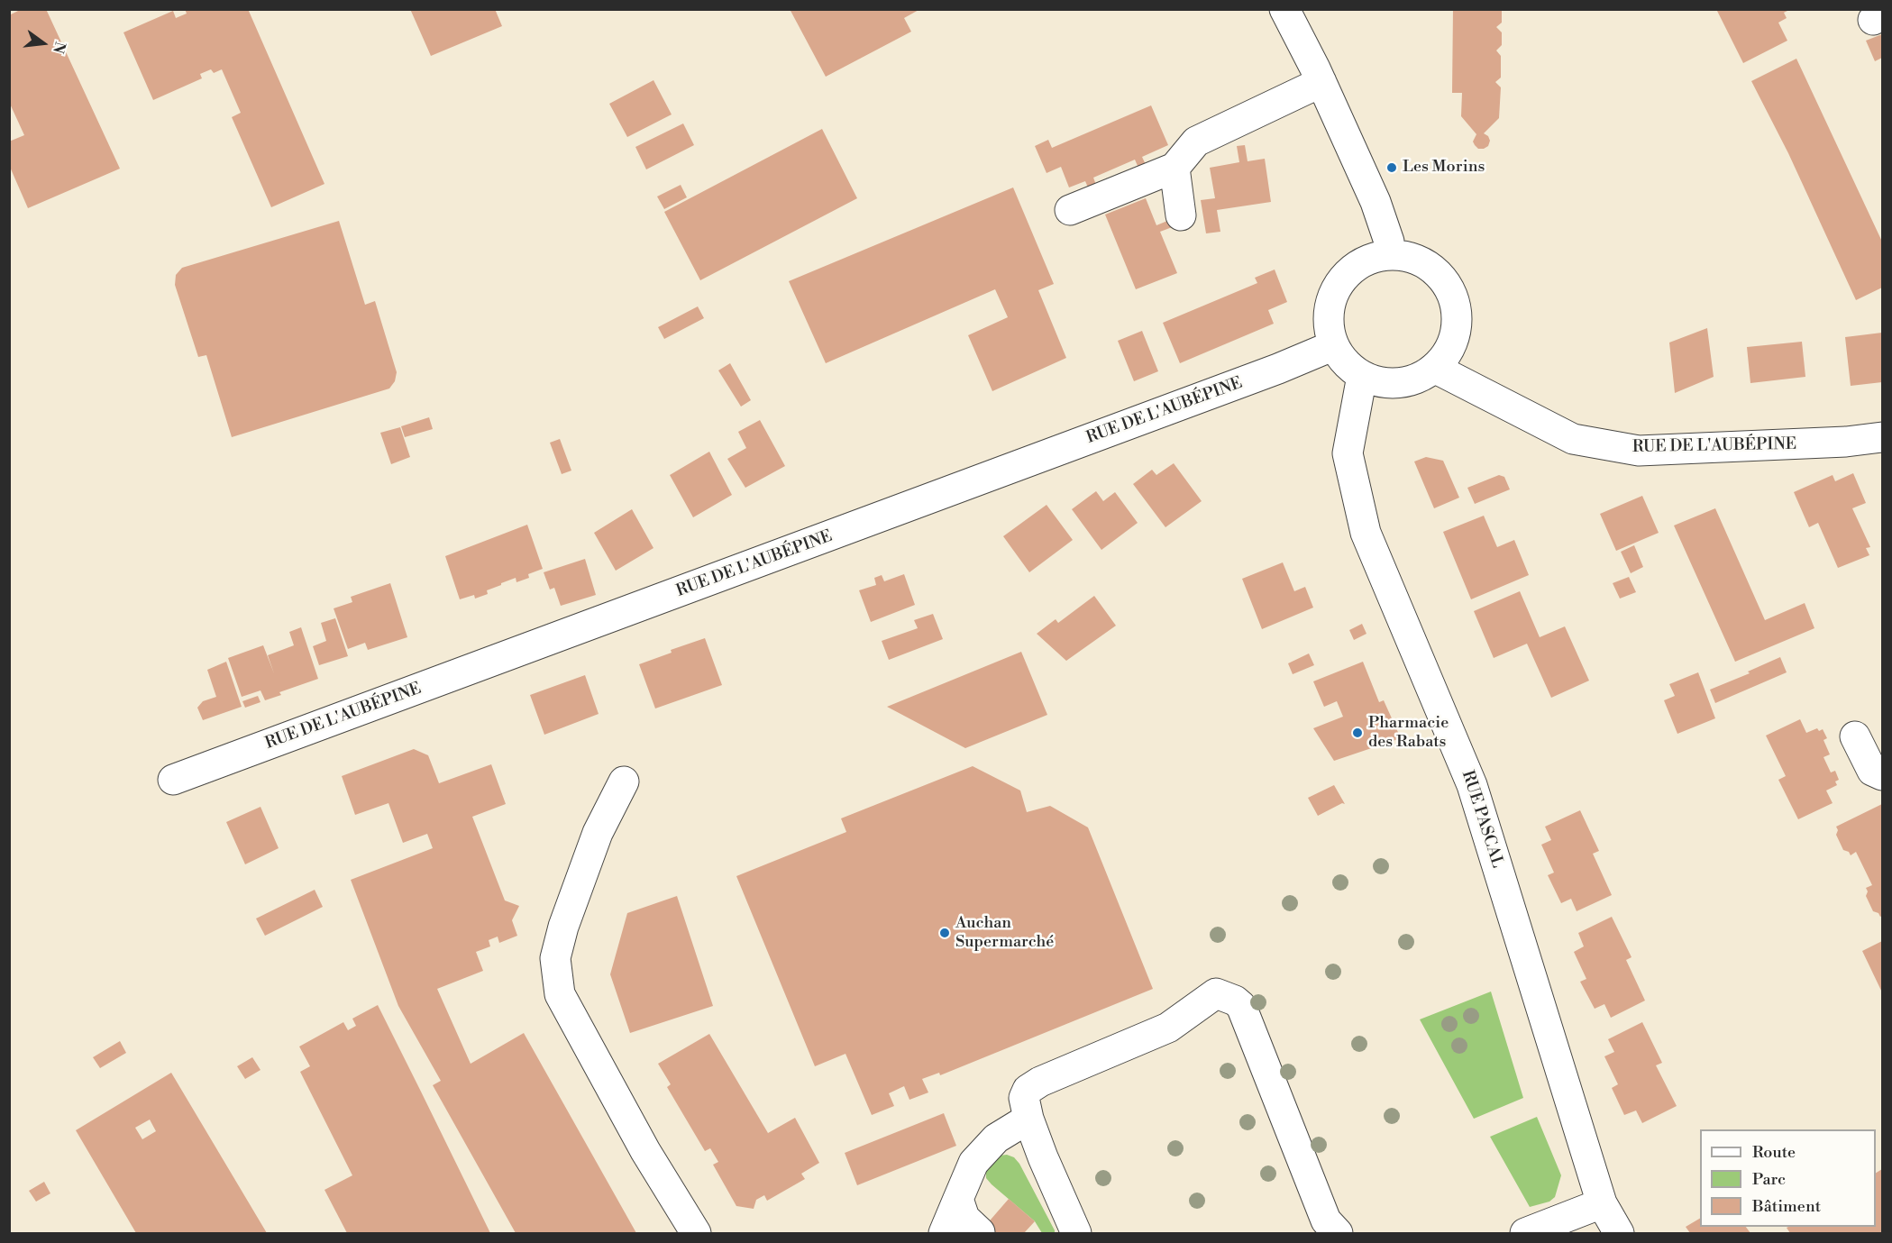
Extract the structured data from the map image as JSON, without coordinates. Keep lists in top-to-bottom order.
{
  "streets": {
    "street": ["RUE DE L'AUBÉPINE", "RUE PASCAL"]
  },
  "crossings": [
    ["RUE DE L'AUBÉPINE", "RUE PASCAL"]
  ],
  "places": ["Les Morins", "Pharmacie des Rabats", "Auchan Supermarché"],
  "legend": ["Route", "Parc", "Bâtiment"],
  "north": "right"
}
